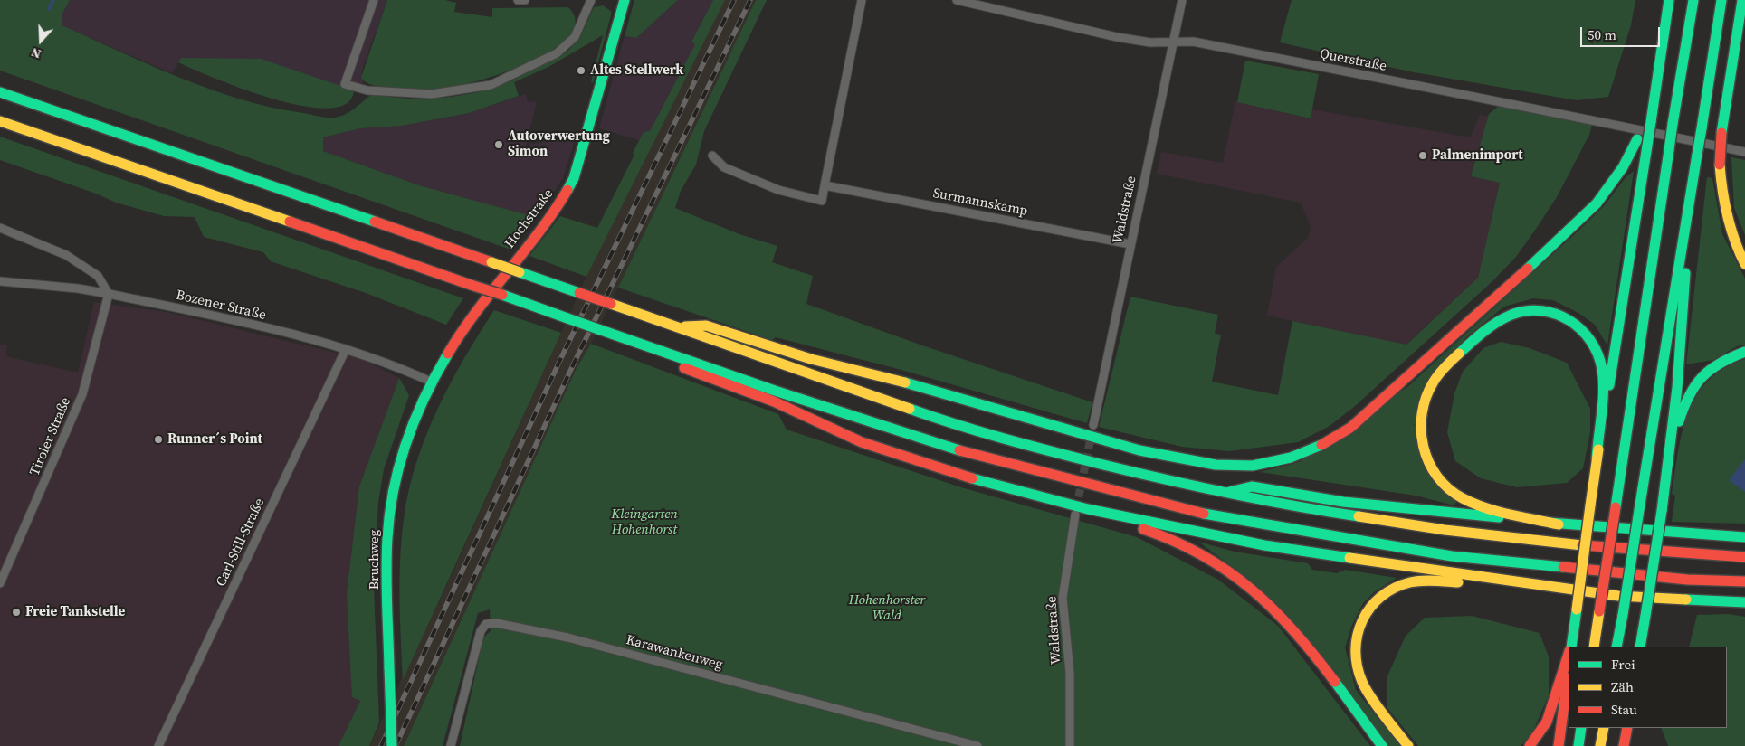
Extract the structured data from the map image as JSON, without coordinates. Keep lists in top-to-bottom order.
{
  "streets": {
    "main road": ["Hochstraße", "Bruchweg"],
    "street": [
      "Querstraße",
      "Surmannskamp",
      "Waldstraße",
      "Bozener Straße",
      "Tiroler Straße",
      "Carl-Still-Straße",
      "Karawankenweg"
    ]
  },
  "crossings": [
    ["Querstraße", "Waldstraße"],
    ["Surmannskamp", "Waldstraße"],
    ["Hochstraße", "Bozener Straße"],
    ["Hochstraße", "Bruchweg"],
    ["Bozener Straße", "Tiroler Straße"],
    ["Bozener Straße", "Carl-Still-Straße"],
    ["Bozener Straße", "Bruchweg"]
  ],
  "parks": ["Kleingarten Hohenhorst", "Hohenhorster Wald"],
  "places": [
    "Altes Stellwerk",
    "Autoverwertung Simon",
    "Palmenimport",
    "Runner´s Point",
    "Freie Tankstelle"
  ],
  "legend": ["Frei", "Zäh", "Stau"],
  "scale_bar": "50 m",
  "north": "bottom"
}
